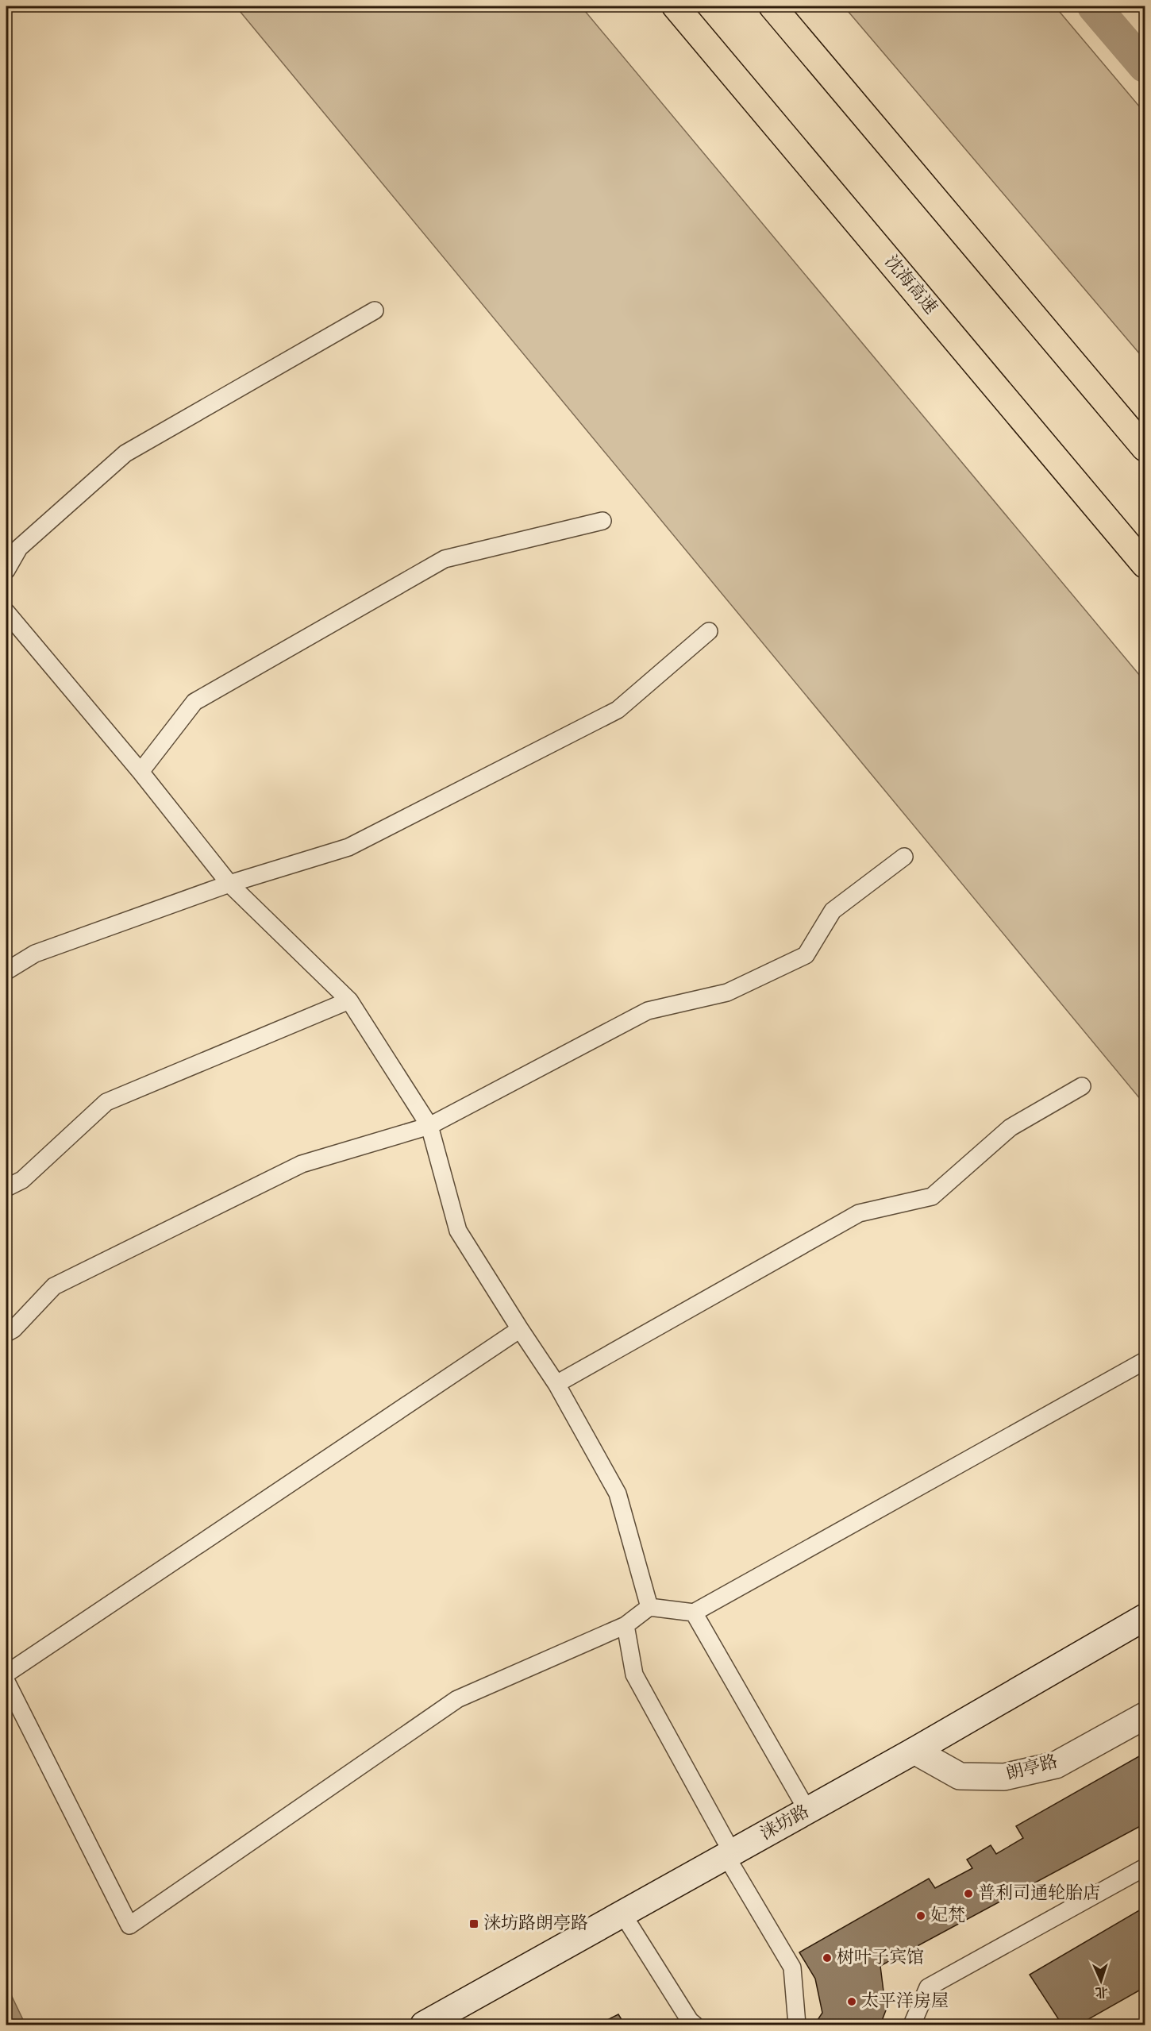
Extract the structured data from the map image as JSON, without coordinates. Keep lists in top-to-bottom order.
{
  "streets": {
    "highway": ["沈海高速"],
    "street": ["朗亭路", "涞坊路"]
  },
  "crossings": [
    ["朗亭路", "涞坊路"]
  ],
  "places": {
    "other": [
      "普利司通轮胎店",
      "妃梵",
      "树叶子宾馆",
      "太平洋房屋"
    ],
    "transit": ["涞坊路朗亭路"]
  },
  "north": "bottom"
}
